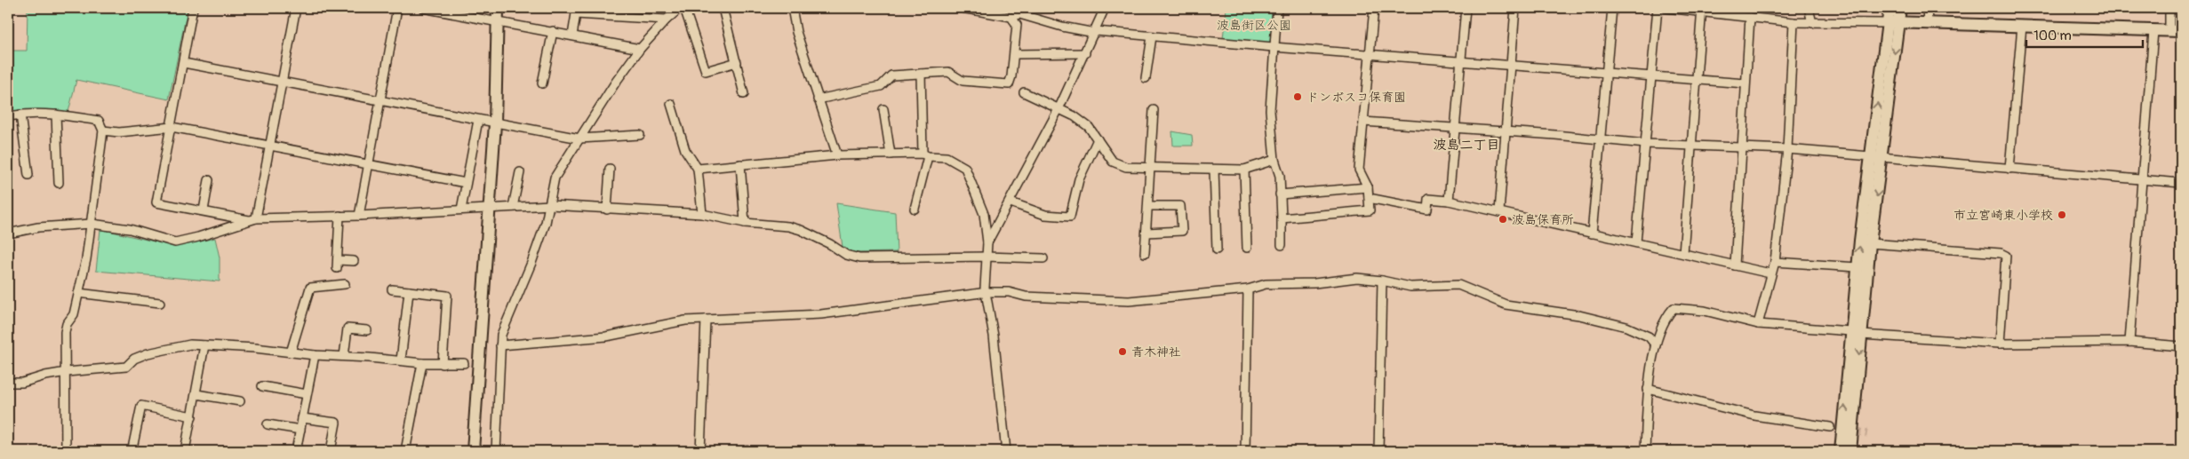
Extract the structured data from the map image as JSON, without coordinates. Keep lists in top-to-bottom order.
{
  "districts": ["波島二丁目"],
  "parks": ["波島街区公園"],
  "places": [
    "ドンボスコ保育園",
    "市立宮崎東小学校",
    "波島保育所",
    "青木神社"
  ],
  "scale_bar": "100 m"
}
